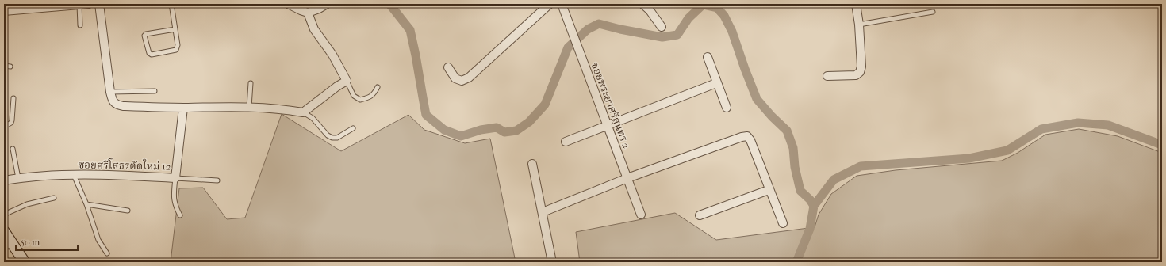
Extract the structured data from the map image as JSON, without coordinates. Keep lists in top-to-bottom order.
{
  "streets": {
    "street": ["ซอยพระยาศรีสุนทร 2", "ซอยศรีโสธรตัดใหม่ 12"]
  },
  "scale_bar": "50 m"
}
